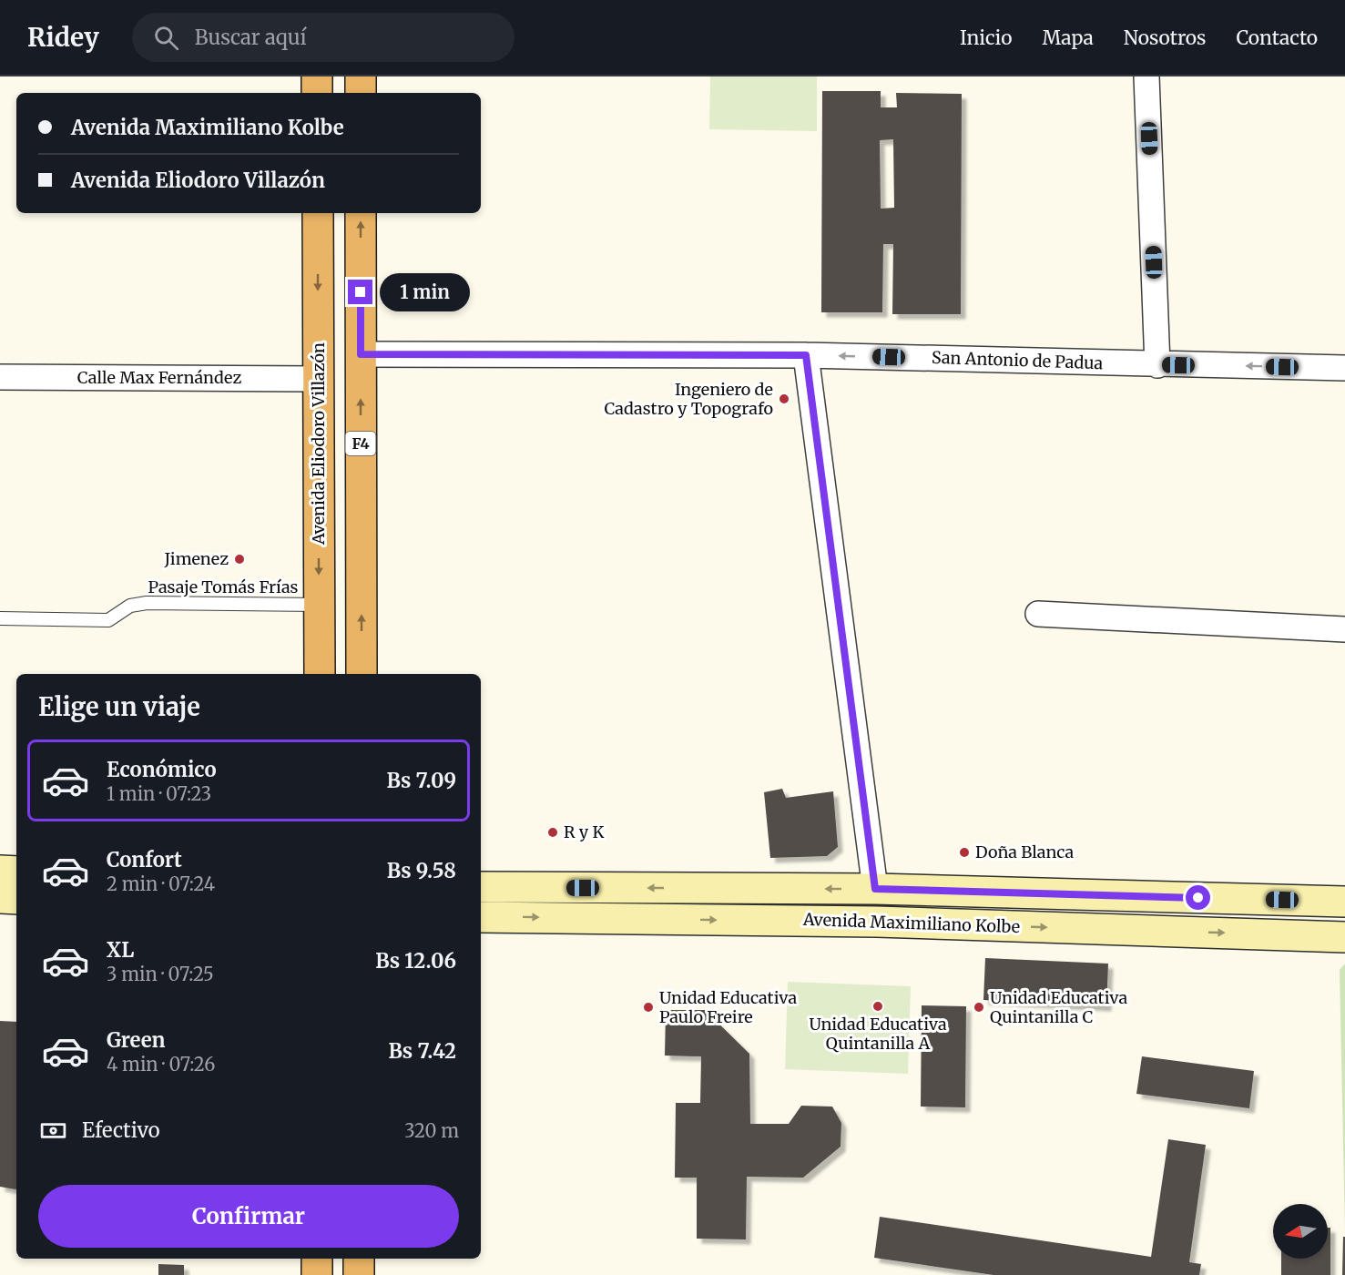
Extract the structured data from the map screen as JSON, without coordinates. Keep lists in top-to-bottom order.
{
  "streets": {
    "highway": ["Avenida Eliodoro Villazón", "F4"],
    "main road": ["Avenida Maximiliano Kolbe"],
    "street": ["San Antonio de Padua", "Calle Max Fernández"],
    "lane": ["Pasaje Tomás Frías"]
  },
  "crossings": [
    ["San Antonio de Padua", "F4"],
    ["Calle Max Fernández", "Avenida Eliodoro Villazón"],
    ["Avenida Eliodoro Villazón", "Pasaje Tomás Frías"]
  ],
  "one_way": ["San Antonio de Padua"],
  "places": [
    "Ingeniero de Cadastro y Topografo",
    "Jimenez",
    "R y K",
    "Doña Blanca",
    "Unidad Educativa Quintanilla A",
    "Unidad Educativa Paulo Freire",
    "Unidad Educativa Quintanilla C"
  ],
  "north": "left",
  "page": {
    "header": "Ridey",
    "search": "Buscar aquí",
    "nav": [
      "Inicio",
      "Mapa",
      "Nosotros",
      "Contacto"
    ],
    "banner": ["Avenida Maximiliano Kolbe", "Avenida Eliodoro Villazón"],
    "bubble": "1 min",
    "heading": "Elige un viaje",
    "list": [
      {
        "name": "Económico",
        "note": "1 min · 07:23",
        "value": "Bs 7.09"
      },
      {
        "name": "Confort",
        "note": "2 min · 07:24",
        "value": "Bs 9.58"
      },
      {
        "name": "XL",
        "note": "3 min · 07:25",
        "value": "Bs 12.06"
      },
      {
        "name": "Green",
        "note": "4 min · 07:26",
        "value": "Bs 7.42"
      }
    ],
    "pay": ["Efectivo", "320 m"],
    "buttons": "Confirmar"
  }
}
